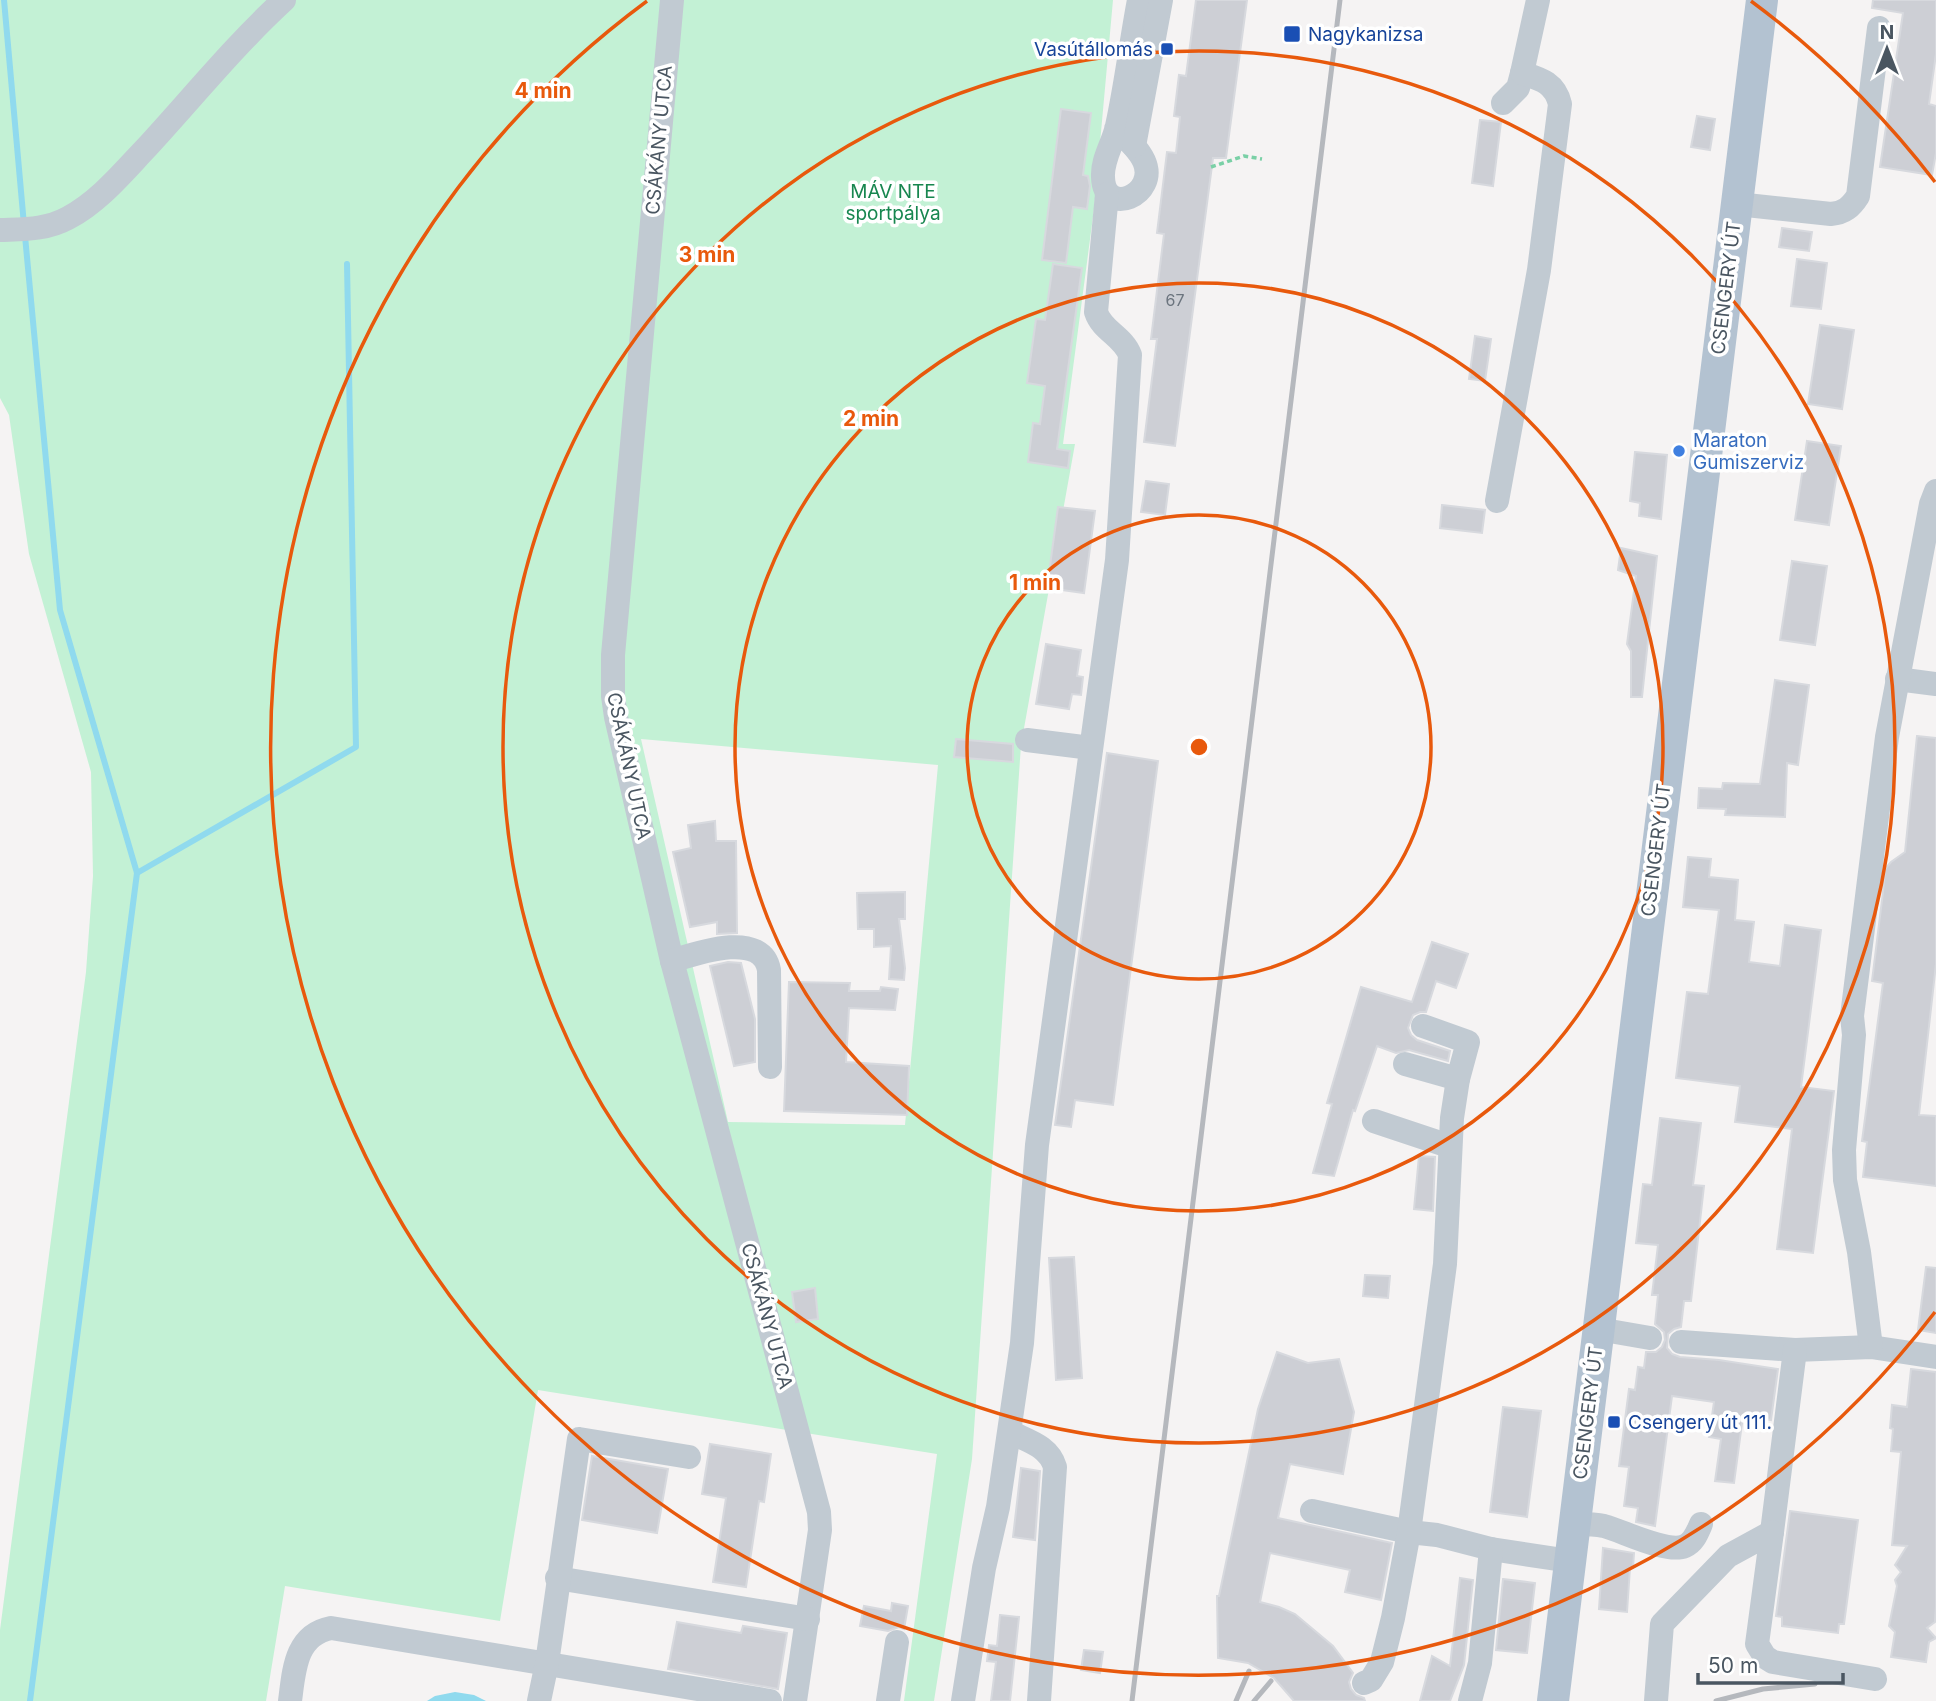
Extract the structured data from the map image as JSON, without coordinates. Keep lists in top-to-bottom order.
{
  "streets": {
    "main road": ["CSENGERY ÚT"],
    "street": ["CSÁKÁNY UTCA"]
  },
  "parks": ["MÁV NTE sportpálya"],
  "places": {
    "transit": ["Nagykanizsa", "Vasútállomás", "Csengery út 111."],
    "other": ["Maraton Gumiszerviz"]
  },
  "house_numbers": ["67"],
  "scale_bar": "50 m",
  "north": "top",
  "rings": [
    "4 min",
    "3 min",
    "2 min",
    "1 min"
  ]
}
